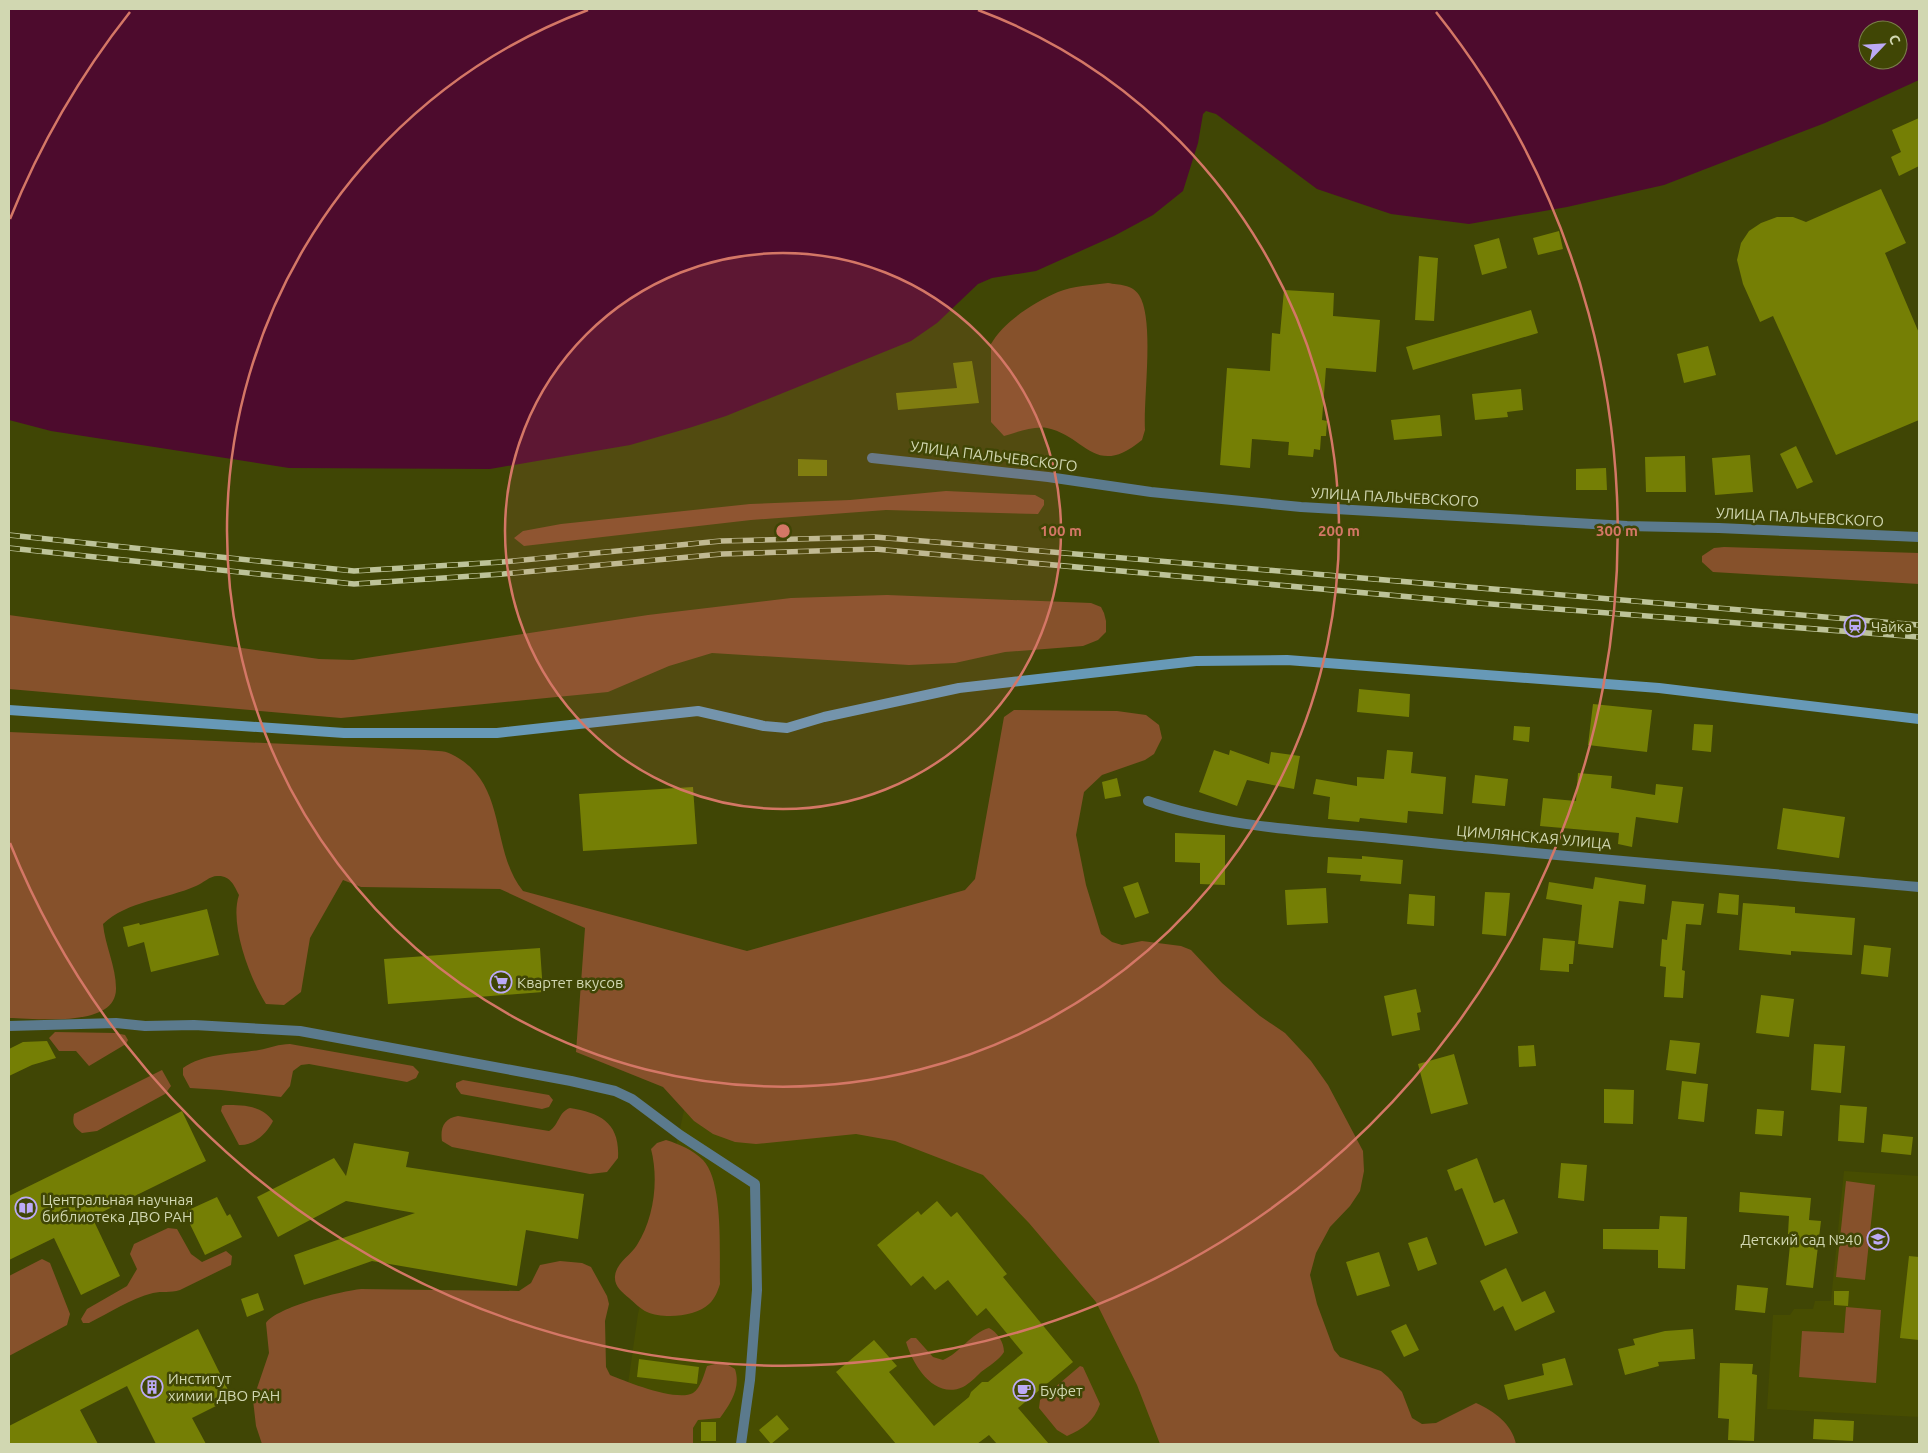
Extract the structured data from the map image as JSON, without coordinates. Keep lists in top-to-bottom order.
{
  "streets": {
    "street": ["УЛИЦА ПАЛЬЧЕВСКОГО", "ЦИМЛЯНСКАЯ УЛИЦА"]
  },
  "places": {
    "station": ["Чайка"],
    "supermarket": ["Квартет вкусов"],
    "library": ["Центральная научная библиотека ДВО РАН"],
    "school or university": ["Детский сад №40"],
    "building": ["Институт химии ДВО РАН"],
    "cafe": ["Буфет"]
  },
  "north": "top right",
  "rings": ["100 m", "200 m", "300 m"]
}
